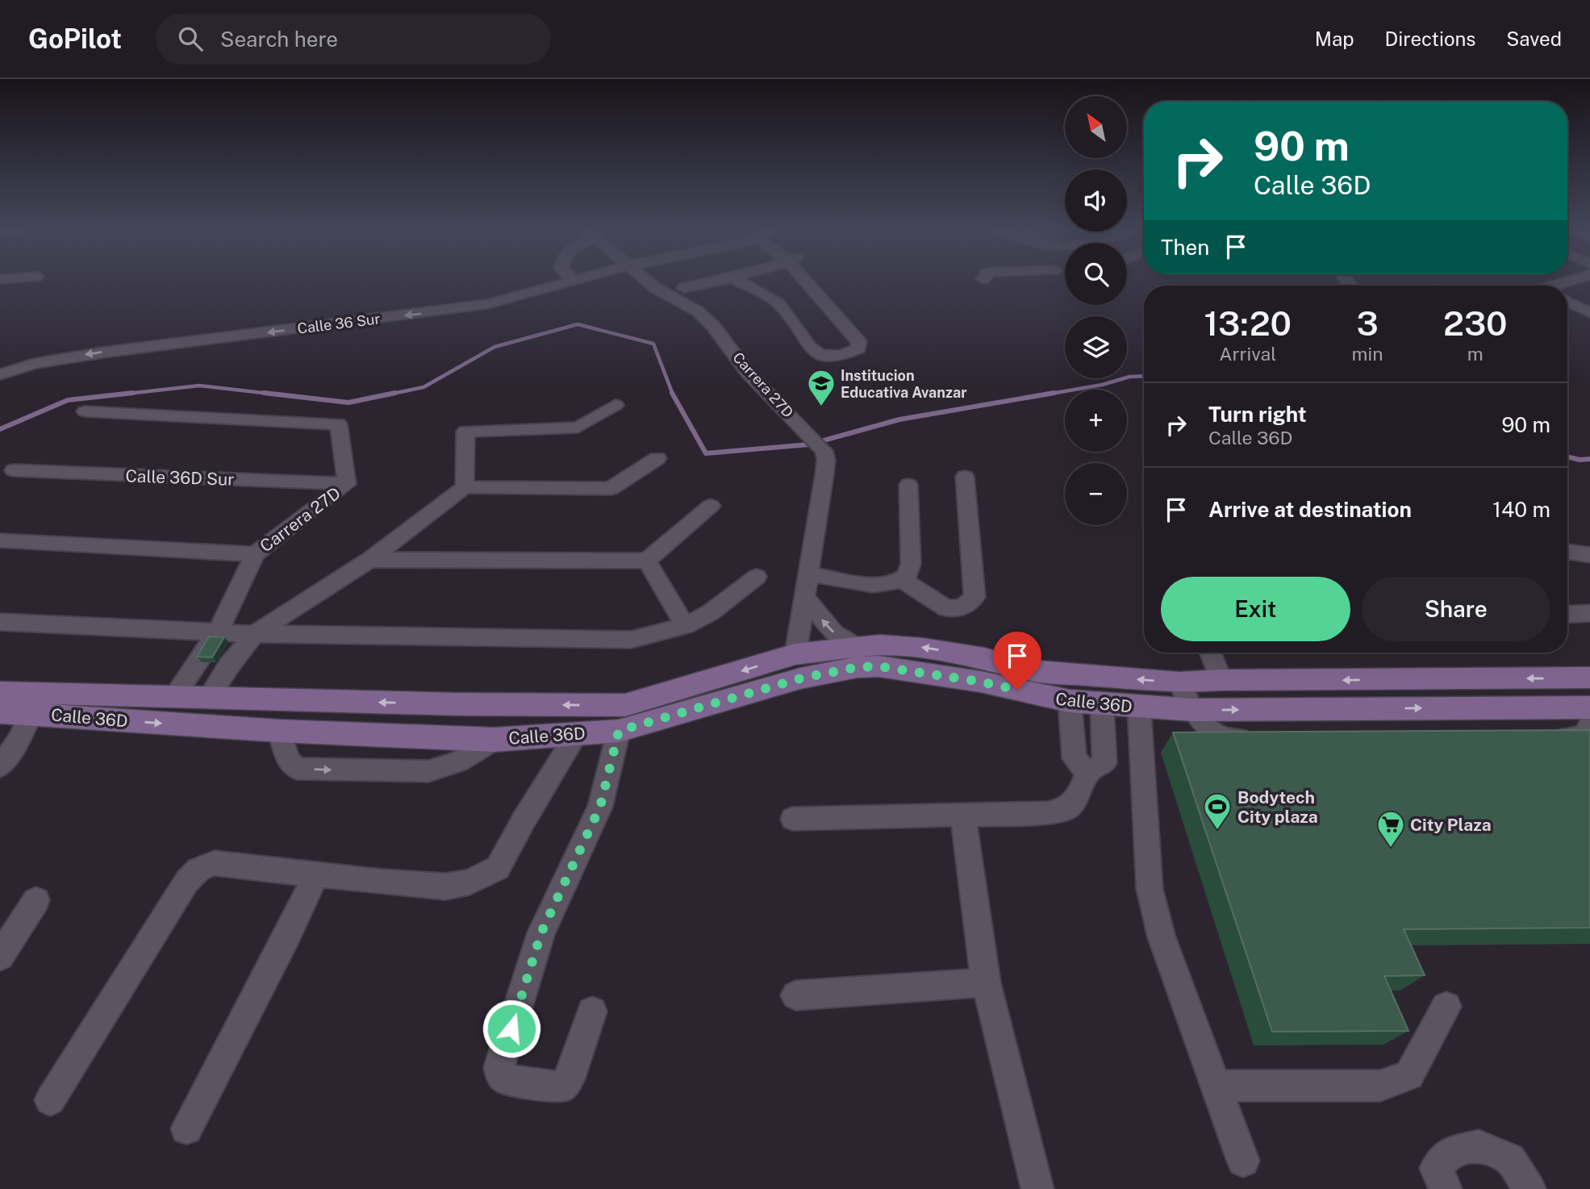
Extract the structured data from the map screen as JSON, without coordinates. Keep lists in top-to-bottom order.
{
  "streets": {
    "main road": ["Calle 36D"],
    "street": ["Calle 36 Sur", "Carrera 27D", "Calle 36D Sur"]
  },
  "crossings": [
    ["Carrera 27D", "Calle 36D Sur"],
    ["Carrera 27D", "Calle 36D"]
  ],
  "one_way": ["Calle 36 Sur"],
  "places": {
    "school or university": ["Institucion Educativa Avanzar"],
    "sports": ["Bodytech City plaza"],
    "supermarket": ["City Plaza"]
  },
  "north": "top left",
  "page": {
    "header": "GoPilot",
    "search": "Search here",
    "nav": ["Map", "Directions", "Saved"],
    "map_buttons": ["+", "−"],
    "turn": ["90 m", "Calle 36D"],
    "then": "Then",
    "eta": [
      "13:20",
      "Arrival",
      "3",
      "min",
      "230",
      "m"
    ],
    "list": [
      {
        "name": "Turn right",
        "note": "Calle 36D",
        "value": "90 m"
      },
      {
        "name": "Arrive at destination",
        "value": "140 m"
      }
    ],
    "buttons": ["Exit", "Share"]
  }
}
